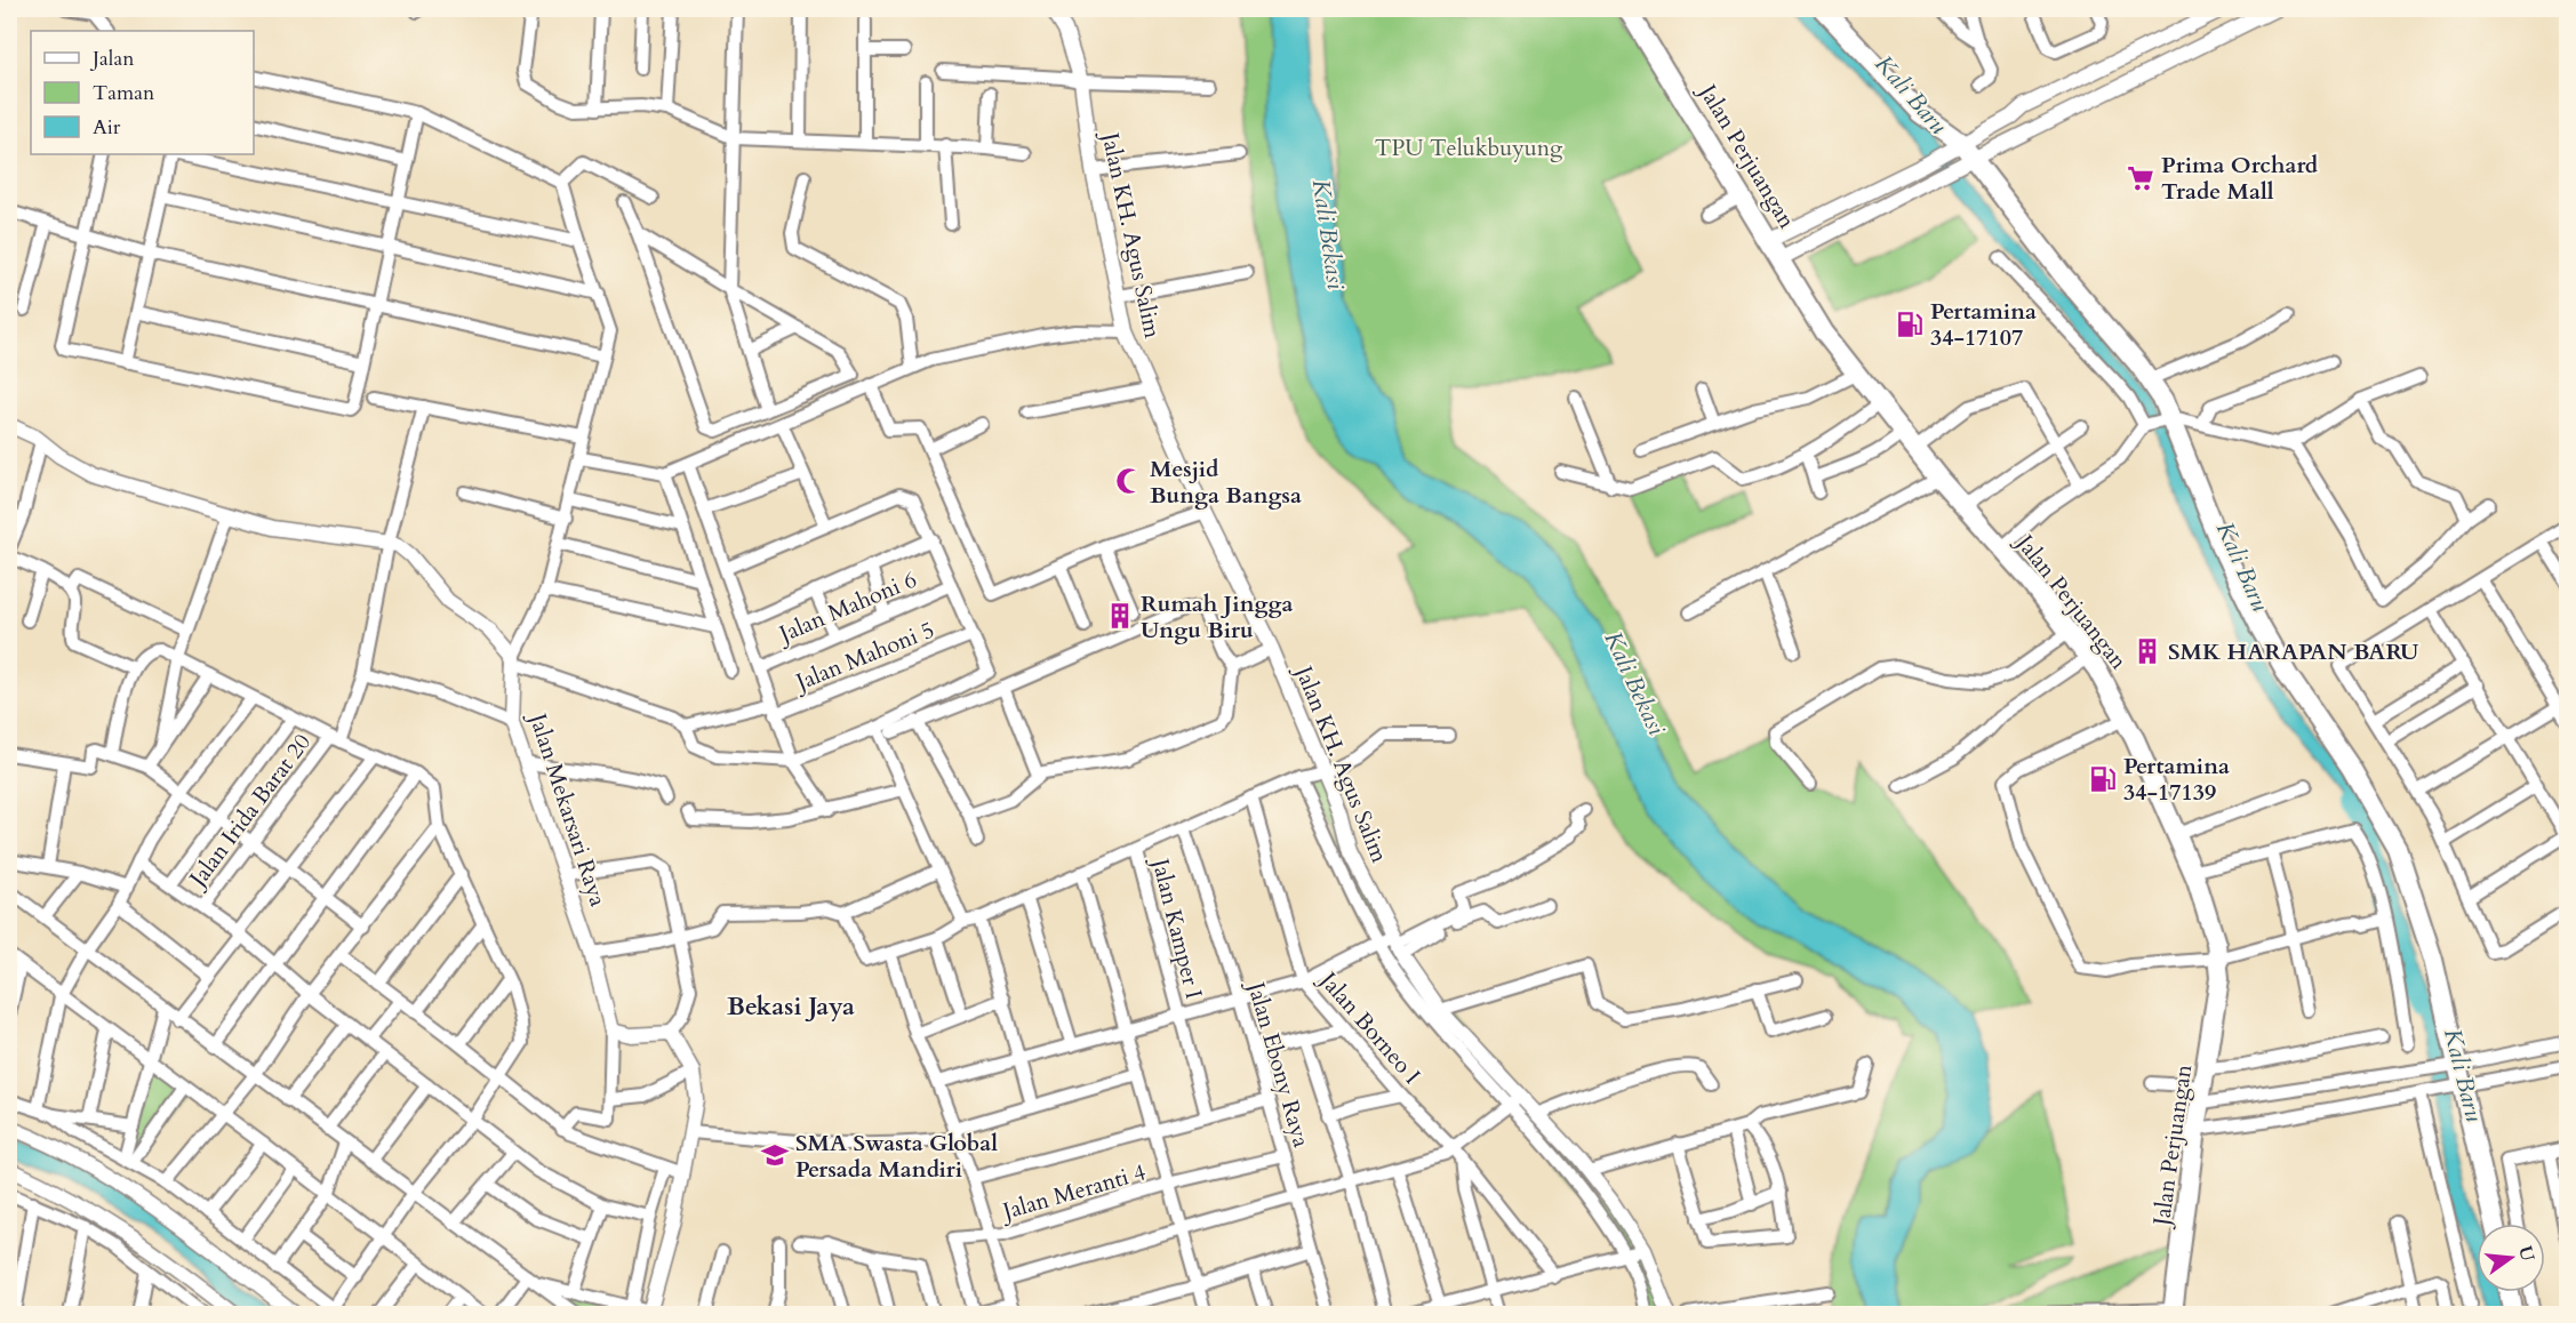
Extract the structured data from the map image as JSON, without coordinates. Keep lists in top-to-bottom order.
{
  "streets": {
    "main road": ["Jalan Perjuangan"],
    "street": [
      "Jalan KH. Agus Salim",
      "Jalan Mahoni 6",
      "Jalan Mahoni 5",
      "Jalan Irida Barat 20",
      "Jalan Mekarsari Raya",
      "Jalan Kamper I",
      "Jalan Borneo I",
      "Jalan Ebony Raya",
      "Jalan Meranti 4"
    ]
  },
  "crossings": [
    ["Jalan Ebony Raya", "Jalan Meranti 4"]
  ],
  "districts": ["Bekasi Jaya"],
  "water": ["Kali Baru", "Kali Bekasi"],
  "parks": ["TPU Telukbuyung"],
  "places": {
    "supermarket": ["Prima Orchard Trade Mall"],
    "fuel station": ["Pertamina 34-17107", "Pertamina 34-17139"],
    "mosque": ["Mesjid Bunga Bangsa"],
    "building": ["Rumah Jingga Ungu Biru", "SMK HARAPAN BARU"],
    "school or university": ["SMA Swasta Global Persada Mandiri"]
  },
  "legend": ["Jalan", "Taman", "Air"],
  "north": "right"
}
